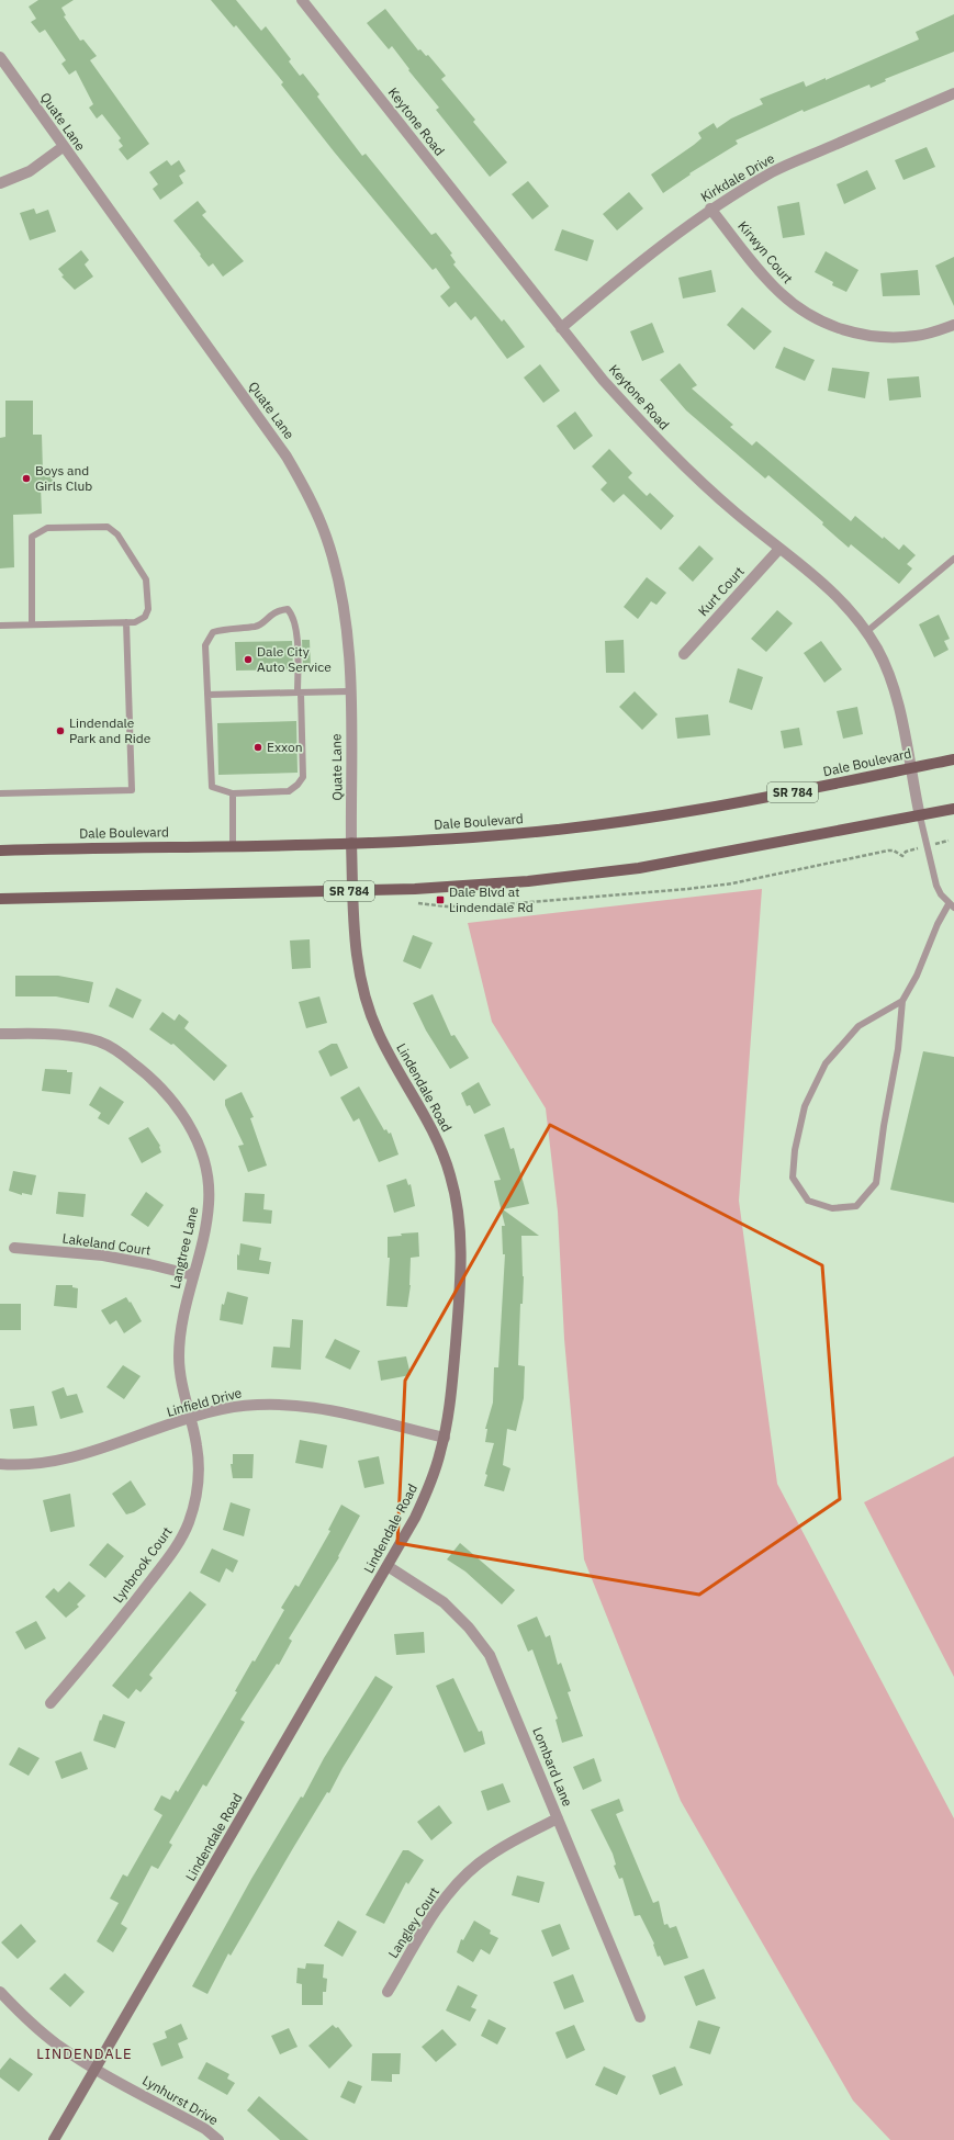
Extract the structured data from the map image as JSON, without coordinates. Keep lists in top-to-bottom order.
{
  "streets": {
    "main road": ["Dale Boulevard", "SR 784"],
    "street": [
      "Quate Lane",
      "Keytone Road",
      "Kirkdale Drive",
      "Kirwyn Court",
      "Kurt Court",
      "Lindendale Road",
      "Lakeland Court",
      "Langtree Lane",
      "Linfield Drive",
      "Lynbrook Court",
      "Lombard Lane",
      "Langley Court",
      "Lynhurst Drive"
    ]
  },
  "crossings": [
    ["Quate Lane", "Dale Boulevard"],
    ["Quate Lane", "Lindendale Road"],
    ["Keytone Road", "Kirkdale Drive"],
    ["Keytone Road", "Kurt Court"],
    ["Keytone Road", "Dale Boulevard"],
    ["Keytone Road", "SR 784"],
    ["Kirkdale Drive", "Kirwyn Court"],
    ["Dale Boulevard", "Lindendale Road"],
    ["SR 784", "Lindendale Road"],
    ["Lindendale Road", "Linfield Drive"],
    ["Lindendale Road", "Lombard Lane"],
    ["Lindendale Road", "Lynhurst Drive"],
    ["Lakeland Court", "Langtree Lane"],
    ["Langtree Lane", "Linfield Drive"],
    ["Langtree Lane", "Lynbrook Court"],
    ["Linfield Drive", "Lynbrook Court"],
    ["Lombard Lane", "Langley Court"]
  ],
  "districts": ["LINDENDALE"],
  "places": {
    "other": [
      "Boys and Girls Club",
      "Dale City Auto Service",
      "Lindendale Park and Ride",
      "Exxon"
    ],
    "transit": ["Dale Blvd at Lindendale Rd"]
  }
}
